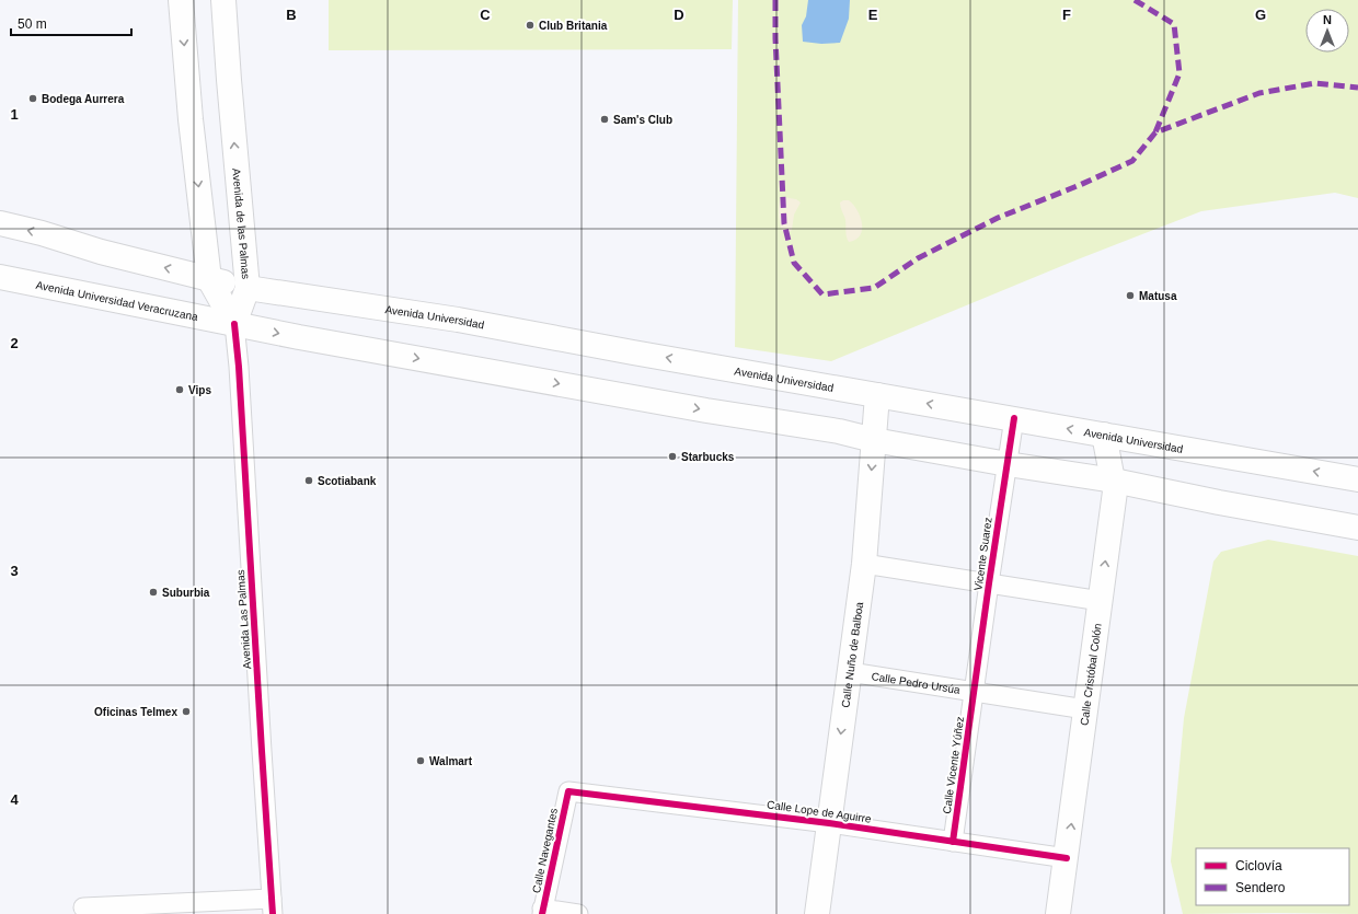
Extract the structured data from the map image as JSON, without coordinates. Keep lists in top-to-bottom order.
{
  "streets": {
    "main road": [
      "Avenida de las Palmas",
      "Avenida Universidad Veracruzana",
      "Avenida Universidad",
      "Calle Nuño de Balboa",
      "Calle Cristóbal Colón"
    ],
    "street": [
      "Vicente Suarez",
      "Avenida Las Palmas",
      "Calle Pedro Ursúa",
      "Calle Vicente Yúñez",
      "Calle Lope de Aguirre",
      "Calle Navegantes"
    ]
  },
  "crossings": [
    ["Avenida de las Palmas", "Avenida Universidad Veracruzana"],
    ["Avenida de las Palmas", "Avenida Universidad"],
    ["Avenida de las Palmas", "Avenida Las Palmas"],
    ["Avenida Universidad Veracruzana", "Avenida Las Palmas"],
    ["Avenida Universidad", "Vicente Suarez"],
    ["Avenida Universidad", "Calle Nuño de Balboa"],
    ["Avenida Universidad", "Calle Cristóbal Colón"],
    ["Vicente Suarez", "Calle Pedro Ursúa"],
    ["Vicente Suarez", "Calle Vicente Yúñez"],
    ["Calle Nuño de Balboa", "Calle Pedro Ursúa"],
    ["Calle Nuño de Balboa", "Calle Lope de Aguirre"],
    ["Calle Cristóbal Colón", "Calle Pedro Ursúa"],
    ["Calle Cristóbal Colón", "Calle Lope de Aguirre"],
    ["Calle Pedro Ursúa", "Calle Vicente Yúñez"],
    ["Calle Vicente Yúñez", "Calle Lope de Aguirre"],
    ["Calle Lope de Aguirre", "Calle Navegantes"]
  ],
  "one_way": ["Calle Nuño de Balboa", "Calle Cristóbal Colón"],
  "places": [
    "Club Britania",
    "Bodega Aurrera",
    "Sam's Club",
    "Matusa",
    "Vips",
    "Starbucks",
    "Scotiabank",
    "Suburbia",
    "Oficinas Telmex",
    "Walmart"
  ],
  "legend": ["Ciclovía", "Sendero"],
  "scale_bar": "50 m",
  "north": "top",
  "grid": {
    "columns": [
      "B",
      "C",
      "D",
      "E",
      "F",
      "G"
    ],
    "rows": [
      "1",
      "2",
      "3",
      "4"
    ]
  }
}
